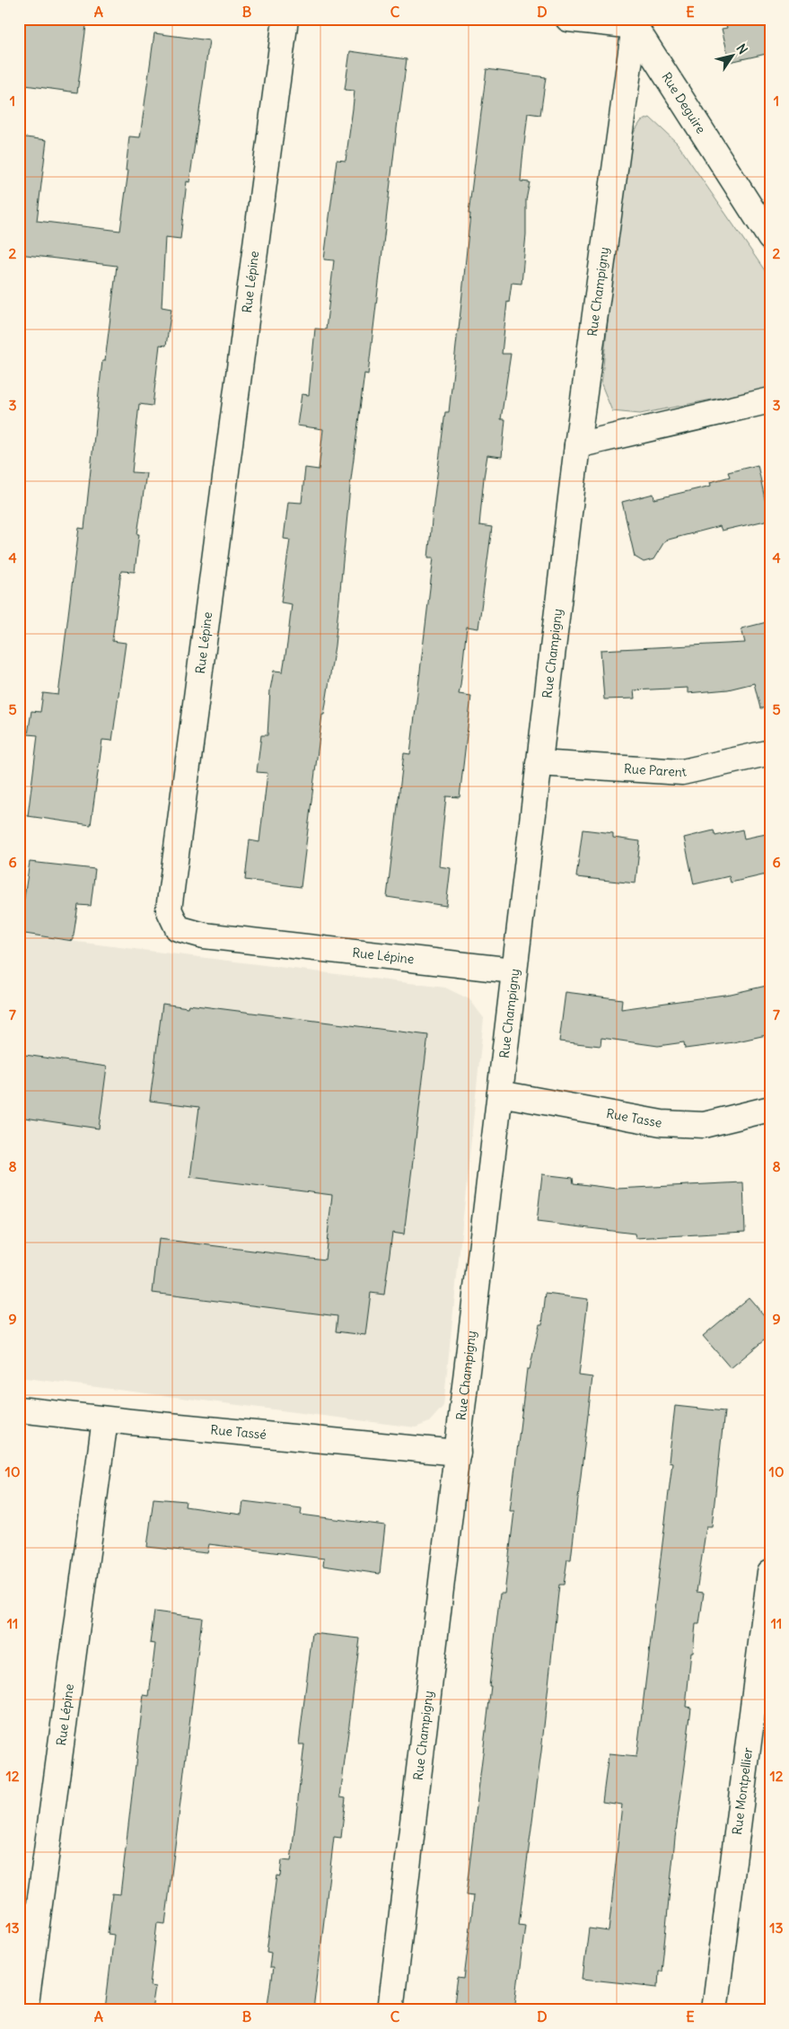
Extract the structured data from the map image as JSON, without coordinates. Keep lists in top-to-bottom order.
{
  "streets": {
    "street": [
      "Rue Deguire",
      "Rue Lépine",
      "Rue Champigny",
      "Rue Parent",
      "Rue Tasse",
      "Rue Tassé",
      "Rue Montpellier"
    ]
  },
  "crossings": [
    ["Rue Deguire", "Rue Champigny"],
    ["Rue Lépine", "Rue Champigny"],
    ["Rue Lépine", "Rue Tassé"],
    ["Rue Champigny", "Rue Parent"],
    ["Rue Champigny", "Rue Tasse"],
    ["Rue Champigny", "Rue Tassé"]
  ],
  "north": "top right",
  "grid": {
    "columns": [
      "A",
      "B",
      "C",
      "D",
      "E"
    ],
    "rows": [
      "1",
      "2",
      "3",
      "4",
      "5",
      "6",
      "7",
      "8",
      "9",
      "10",
      "11",
      "12",
      "13"
    ]
  }
}
